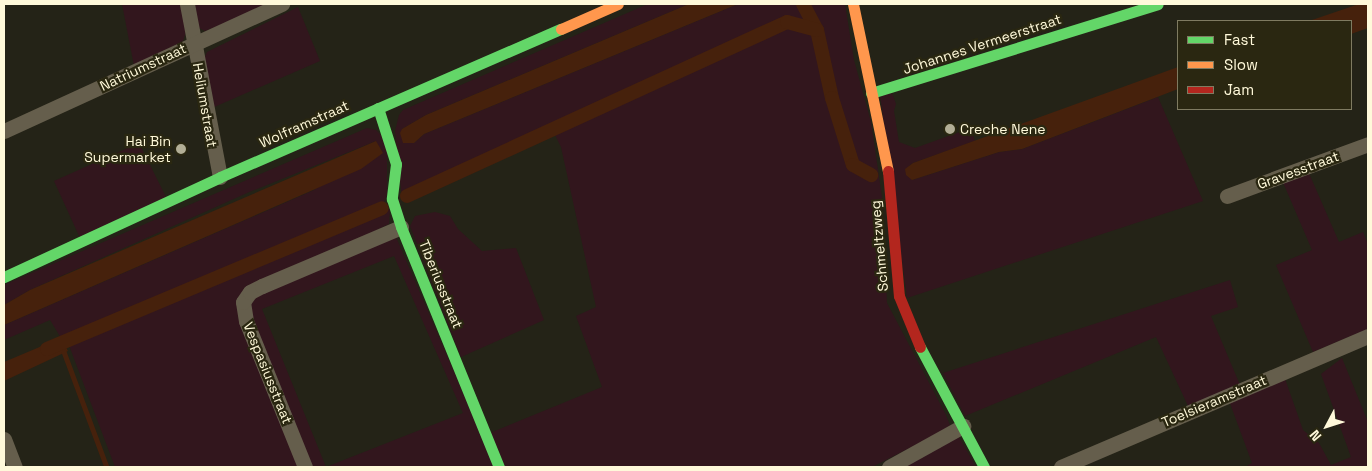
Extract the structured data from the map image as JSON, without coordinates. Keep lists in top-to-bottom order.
{
  "streets": {
    "street": [
      "Johannes Vermeerstraat",
      "Natriumstraat",
      "Heliumstraat",
      "Wolframstraat",
      "Gravesstraat",
      "Schmeltzweg",
      "Tiberiusstraat",
      "Vespasiusstraat",
      "Toelsieramstraat"
    ]
  },
  "crossings": [
    ["Johannes Vermeerstraat", "Schmeltzweg"],
    ["Natriumstraat", "Heliumstraat"],
    ["Heliumstraat", "Wolframstraat"],
    ["Wolframstraat", "Tiberiusstraat"],
    ["Tiberiusstraat", "Vespasiusstraat"]
  ],
  "places": ["Creche Nene", "Hai Bin Supermarket"],
  "legend": ["Fast", "Slow", "Jam"],
  "north": "bottom left"
}
